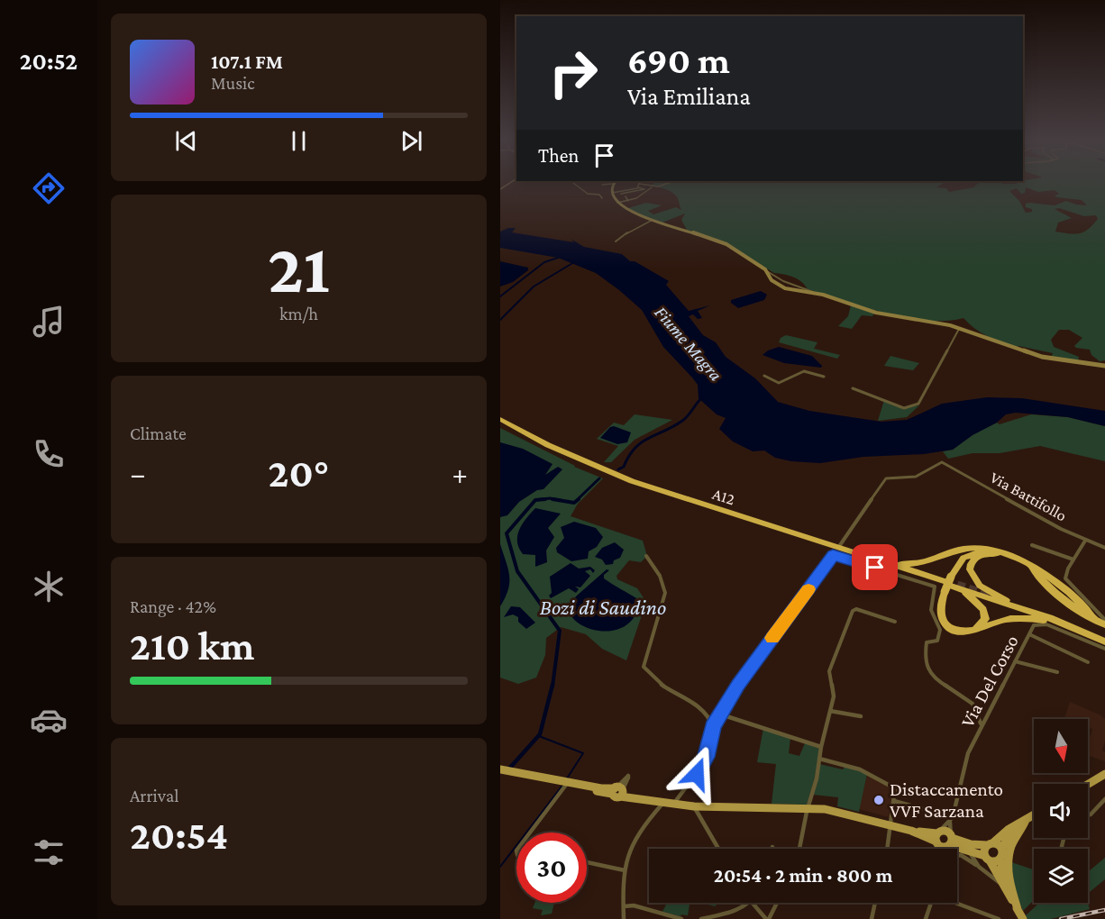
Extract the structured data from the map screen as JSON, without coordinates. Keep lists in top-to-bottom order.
{
  "streets": {
    "highway": ["A12"],
    "street": ["Via Battifollo", "Via Del Corso"]
  },
  "water": ["Fiume Magra", "Bozi di Saudino"],
  "places": ["Distaccamento VVF Sarzana"],
  "north": "bottom",
  "page": {
    "tabs": "20:52",
    "turn": ["690 m", "Via Emiliana"],
    "song": ["107.1 FM", "Music"],
    "then": "Then",
    "tile": [
      ["21", "km/h"],
      "Climate",
      ["Range · 42%", "210 km"],
      ["Arrival", "20:54"]
    ],
    "heat": ["−", "20°", "+"],
    "limit": "30",
    "trip": "20:54 · 2 min · 800 m"
  }
}
